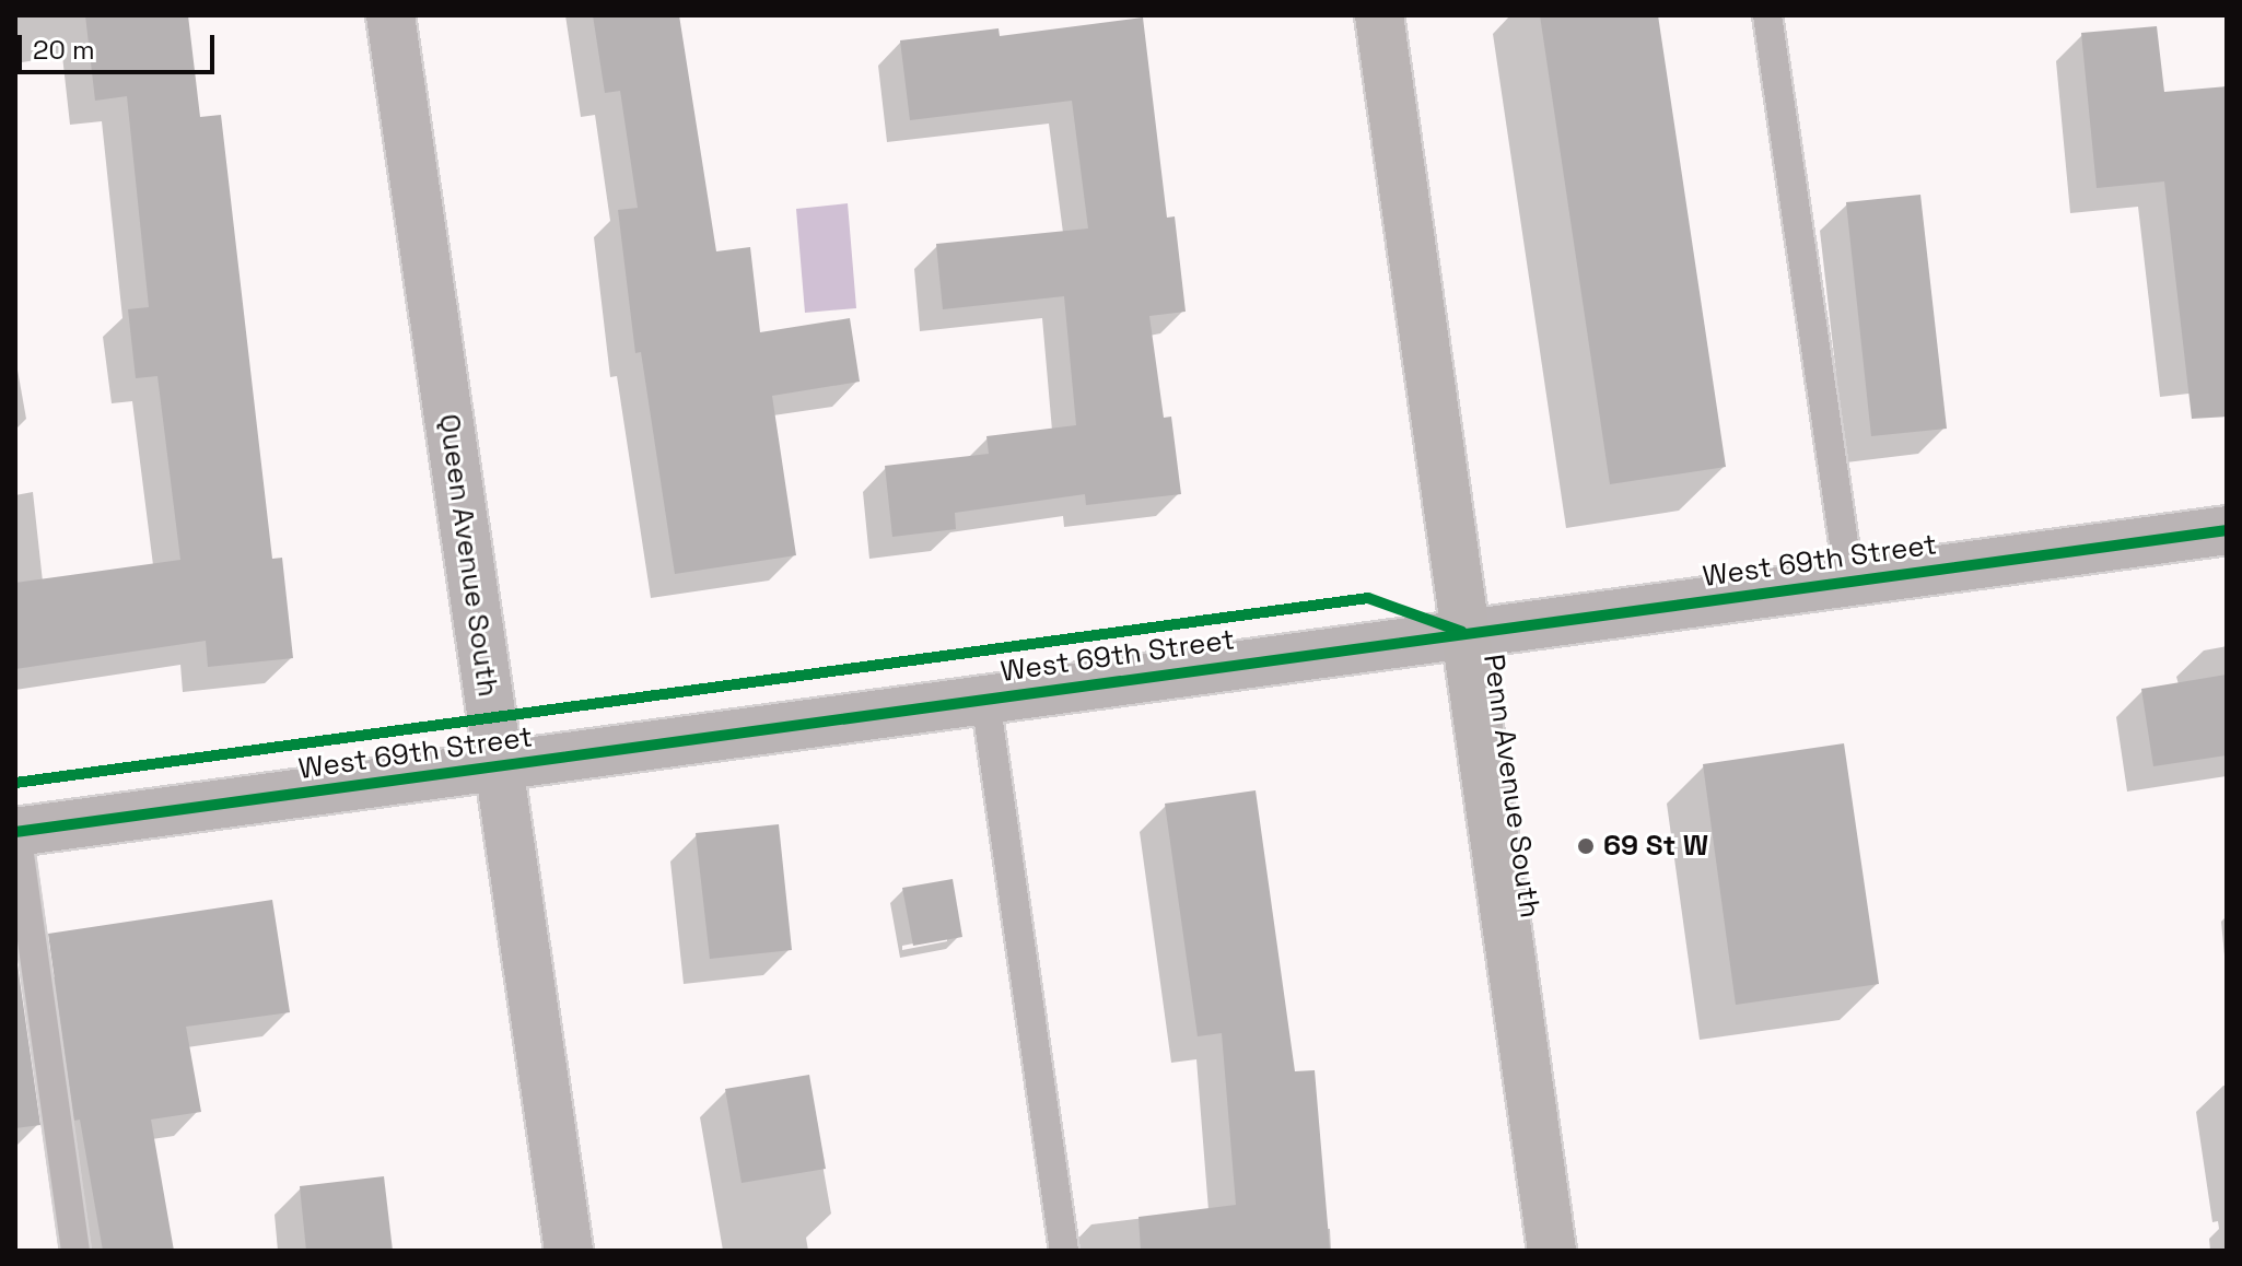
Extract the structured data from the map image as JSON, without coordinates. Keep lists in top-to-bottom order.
{
  "streets": {
    "main road": ["Penn Avenue South"],
    "street": ["Queen Avenue South", "West 69th Street"]
  },
  "crossings": [
    ["Queen Avenue South", "West 69th Street"],
    ["West 69th Street", "Penn Avenue South"]
  ],
  "places": ["69 St W"],
  "scale_bar": "20 m"
}
